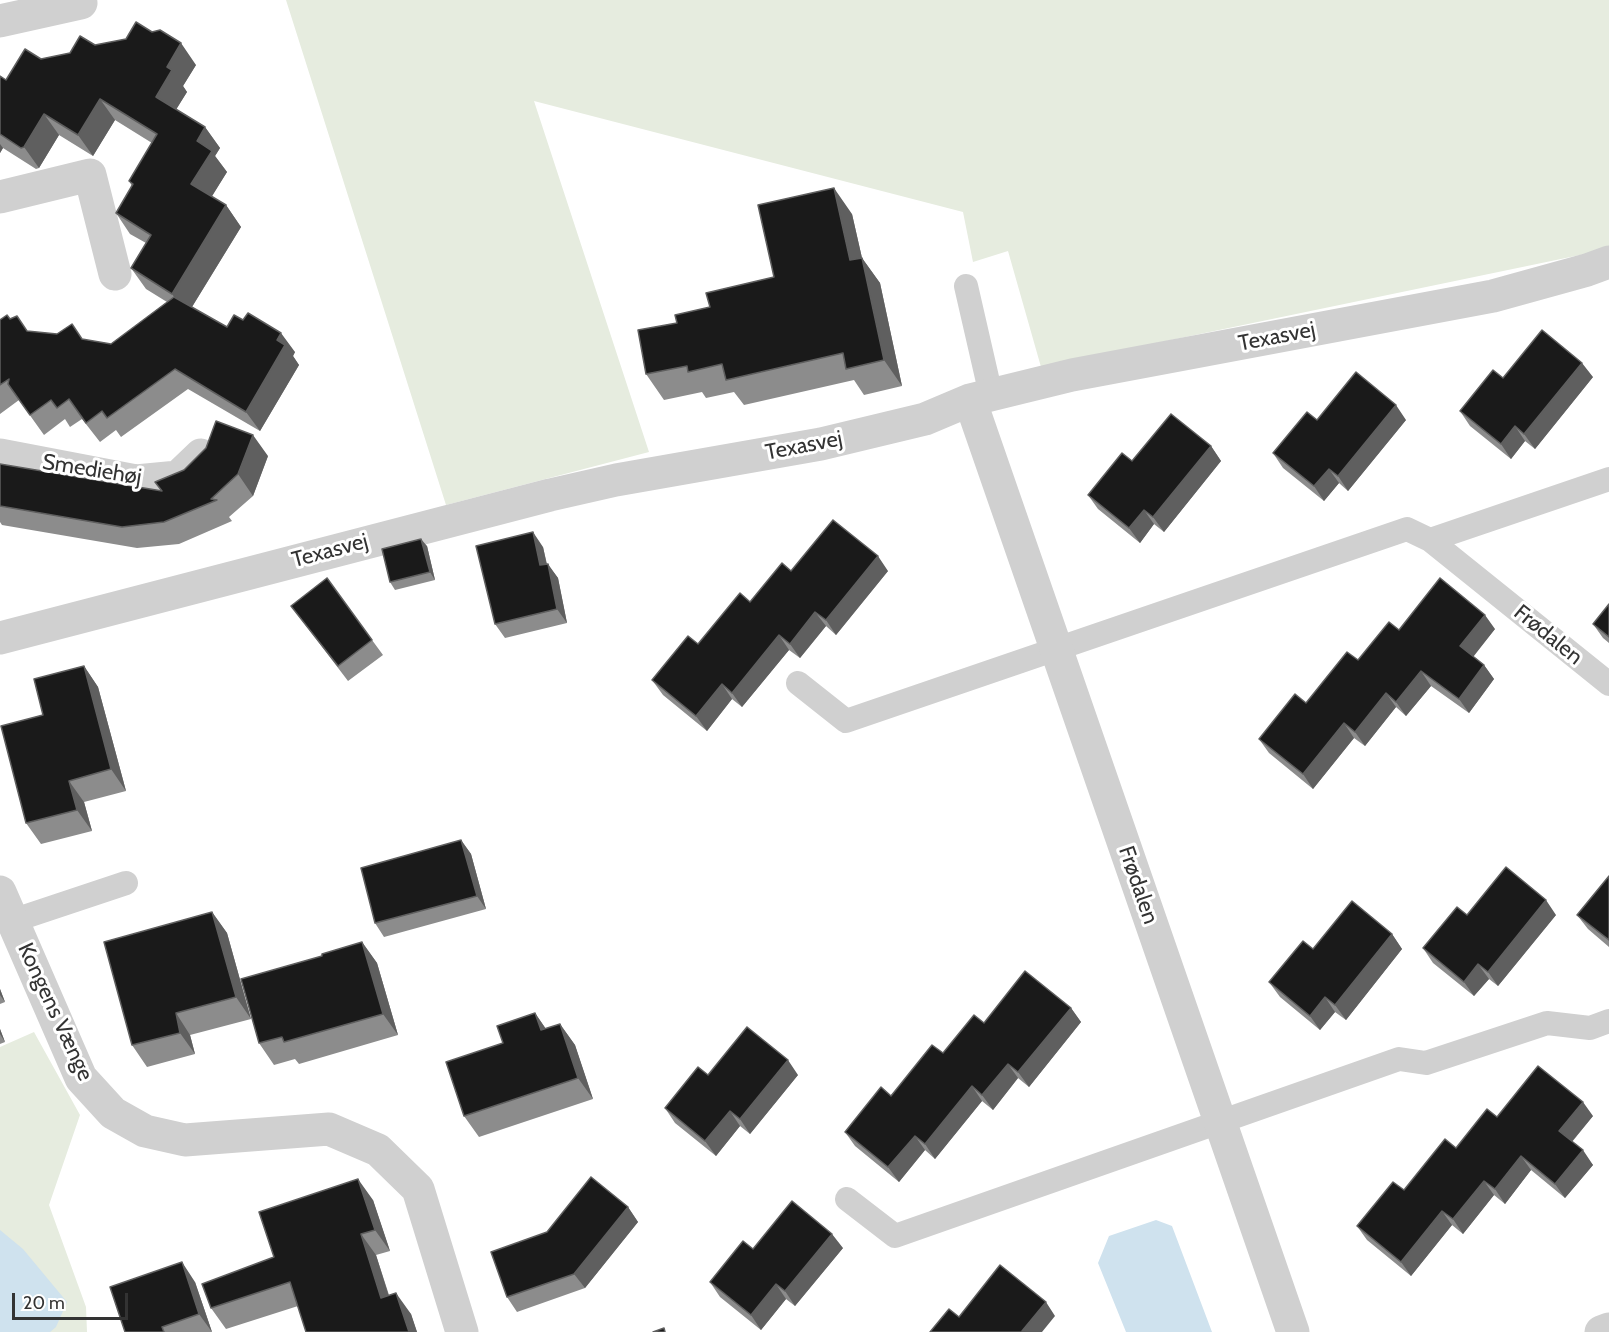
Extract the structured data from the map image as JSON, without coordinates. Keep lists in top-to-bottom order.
{
  "streets": {
    "street": [
      "Texasvej",
      "Smediehøj",
      "Frødalen",
      "Kongens Vænge"
    ]
  },
  "crossings": [
    ["Texasvej", "Frødalen"]
  ],
  "scale_bar": "20 m"
}
